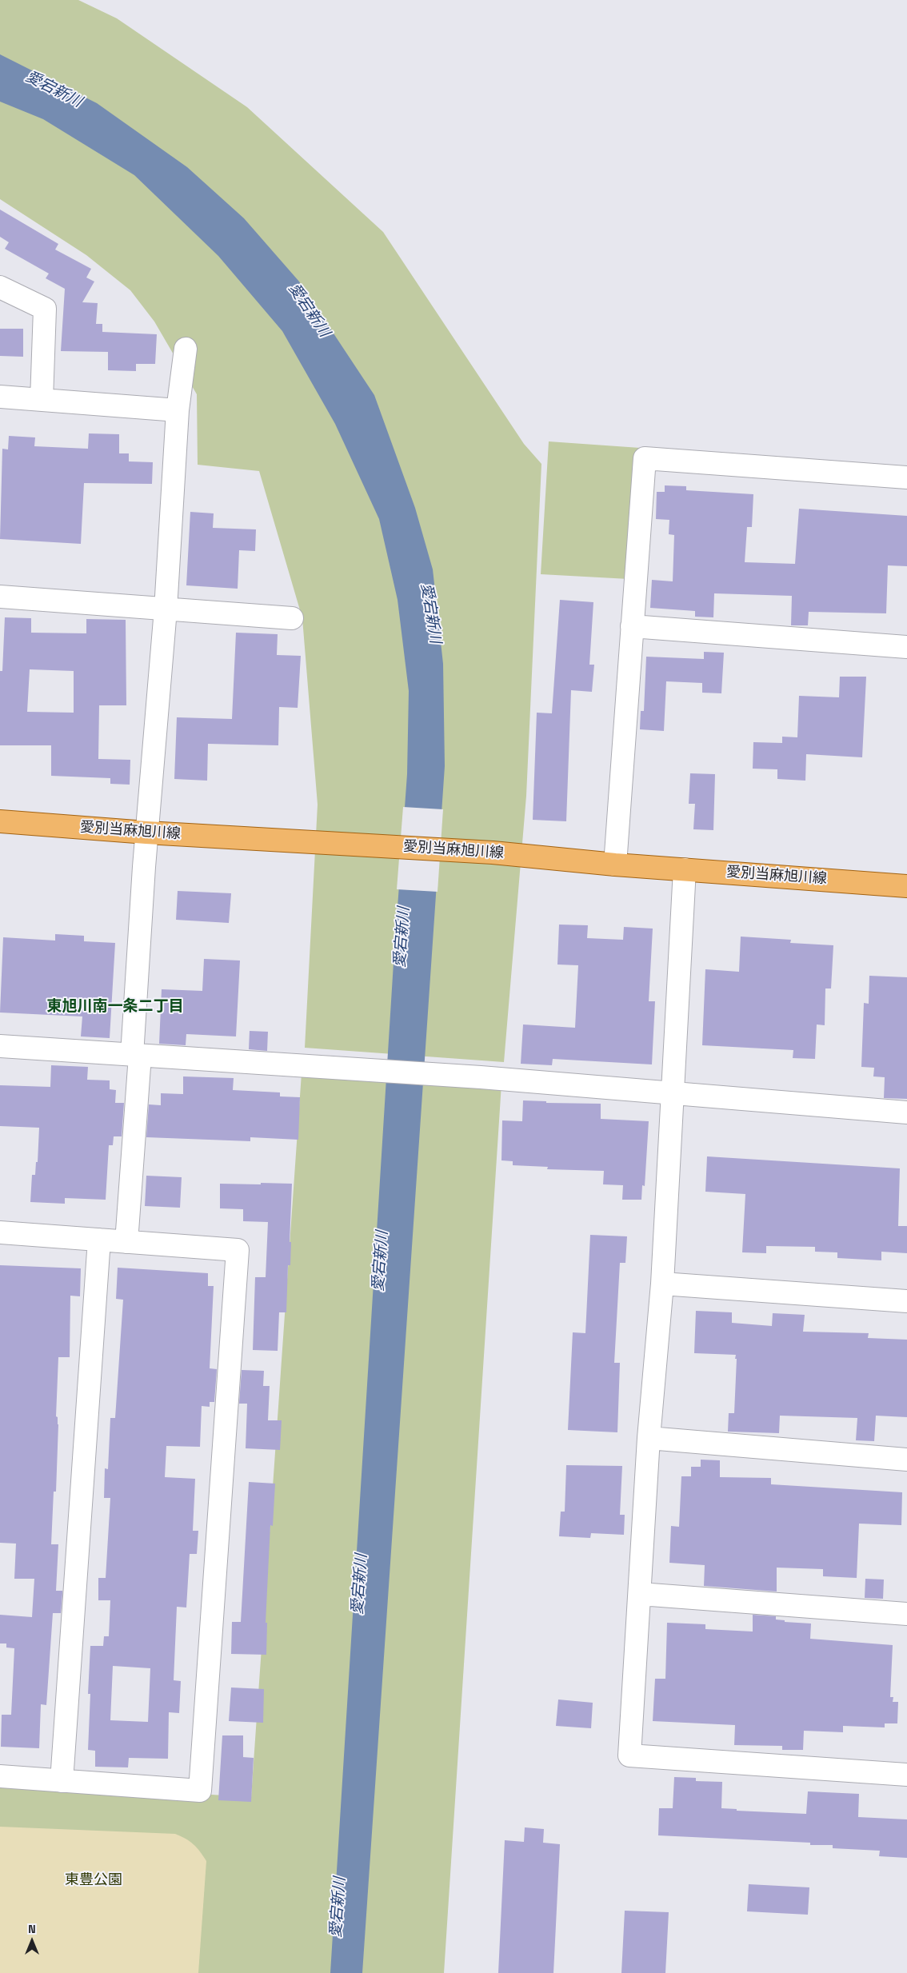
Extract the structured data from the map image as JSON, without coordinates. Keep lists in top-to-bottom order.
{
  "streets": {
    "main road": ["愛別当麻旭川線"]
  },
  "districts": ["東旭川南一条二丁目"],
  "water": ["愛宕新川"],
  "parks": ["東豊公園"],
  "north": "top"
}
